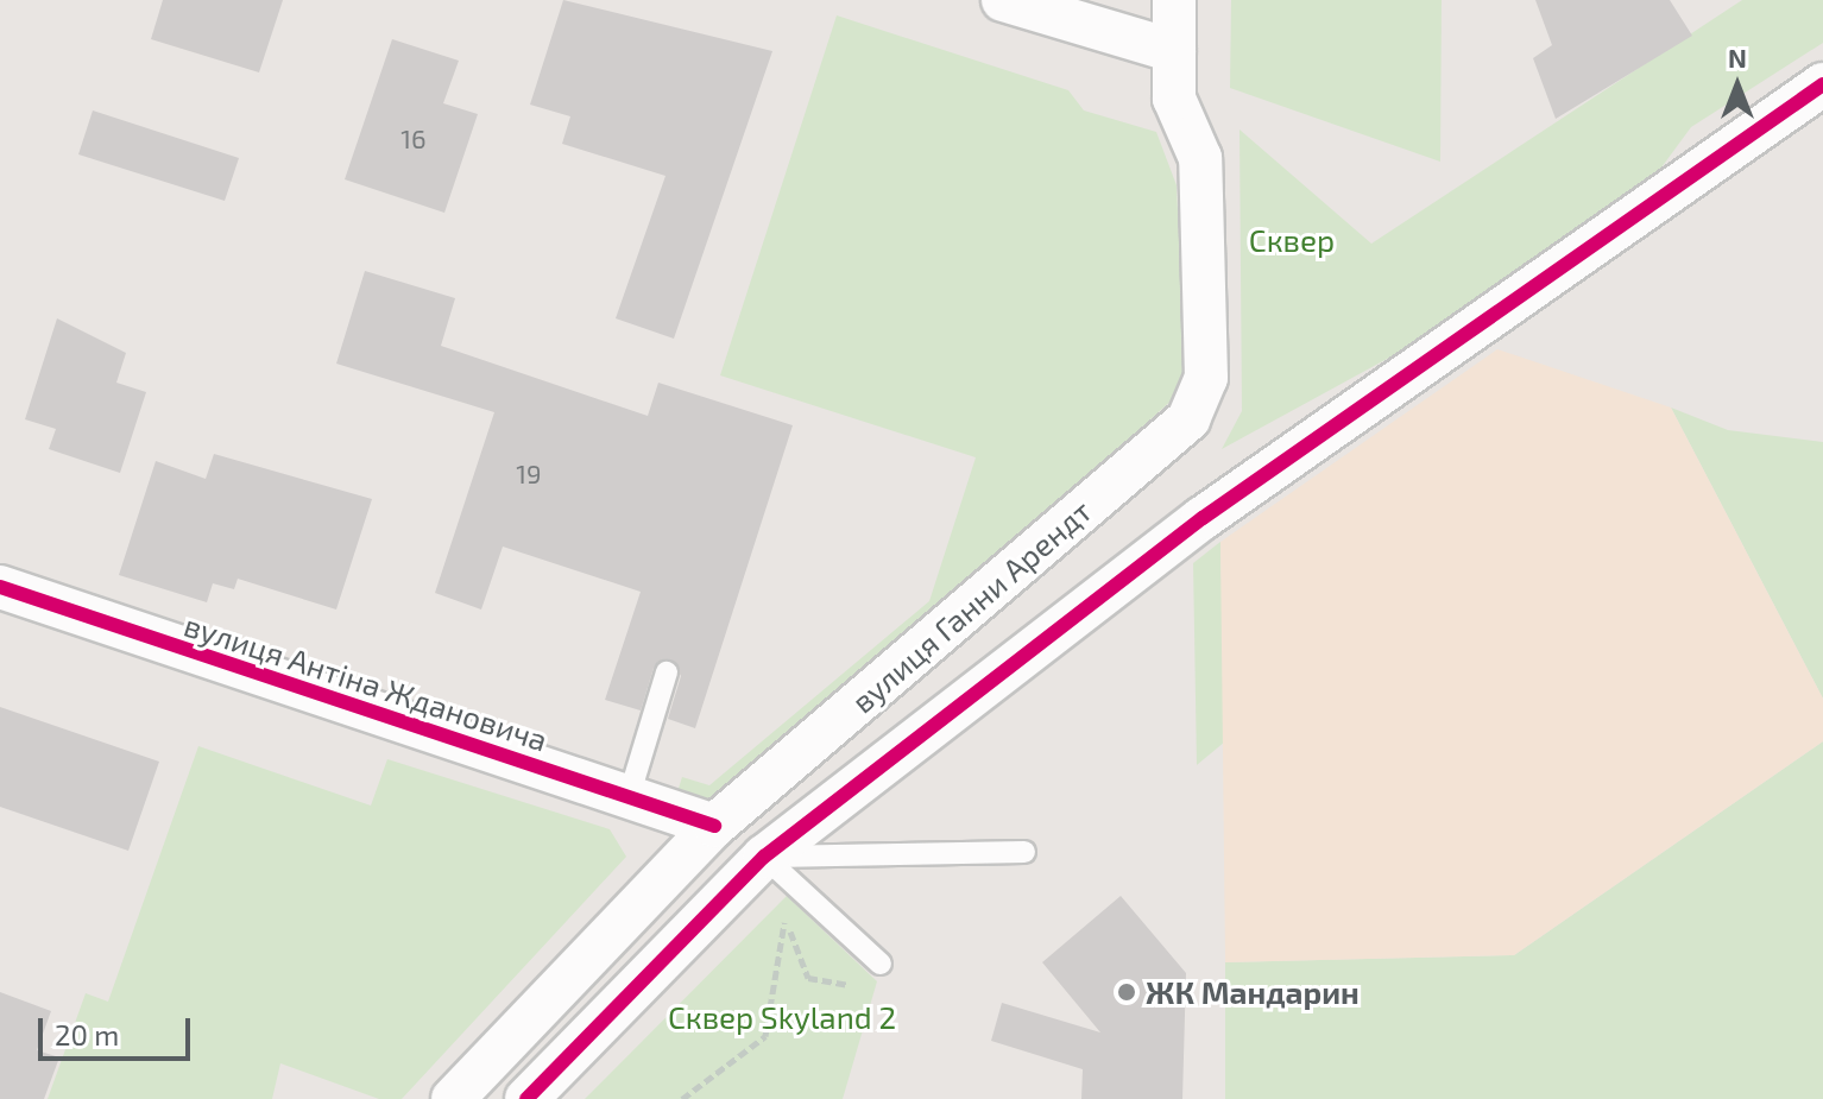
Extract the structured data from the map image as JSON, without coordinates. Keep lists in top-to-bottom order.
{
  "streets": {
    "street": ["вулиця Ганни Арендт", "вулиця Антіна Ждановича"]
  },
  "crossings": [
    ["вулиця Ганни Арендт", "вулиця Антіна Ждановича"]
  ],
  "parks": ["Сквер", "Сквер Skyland 2"],
  "places": ["ЖК Мандарин"],
  "house_numbers": ["16", "19"],
  "scale_bar": "20 m",
  "north": "top"
}
